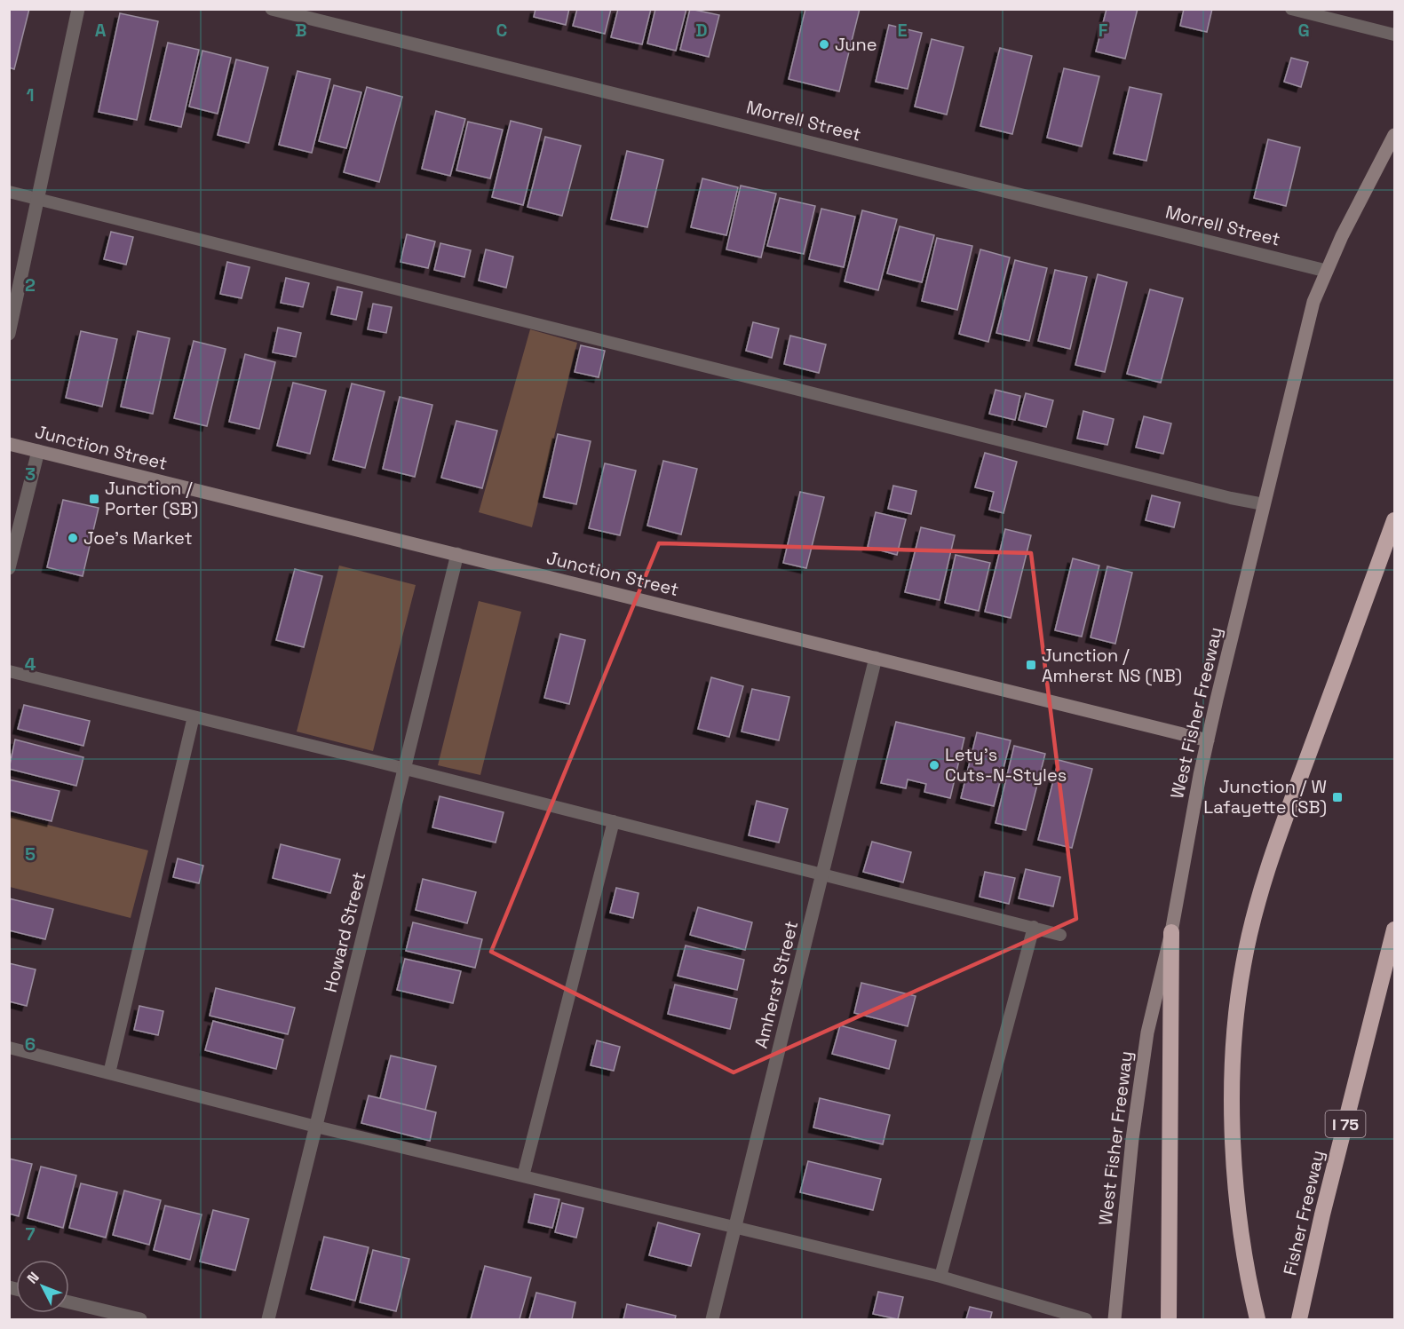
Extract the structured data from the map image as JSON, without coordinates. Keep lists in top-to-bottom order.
{
  "streets": {
    "highway": ["I 75", "Fisher Freeway"],
    "street": [
      "Morrell Street",
      "Junction Street",
      "West Fisher Freeway",
      "Howard Street",
      "Amherst Street"
    ]
  },
  "crossings": [
    ["Morrell Street", "West Fisher Freeway"],
    ["Junction Street", "West Fisher Freeway"],
    ["Junction Street", "Howard Street"],
    ["Junction Street", "Amherst Street"]
  ],
  "places": {
    "other": ["June", "Joe's Market", "Lety's Cuts-N-Styles"],
    "transit": ["Junction / Porter (SB)", "Junction / Amherst NS (NB)", "Junction / W Lafayette (SB)"]
  },
  "north": "top left",
  "grid": {
    "columns": [
      "A",
      "B",
      "C",
      "D",
      "E",
      "F",
      "G"
    ],
    "rows": [
      "1",
      "2",
      "3",
      "4",
      "5",
      "6",
      "7"
    ]
  }
}
